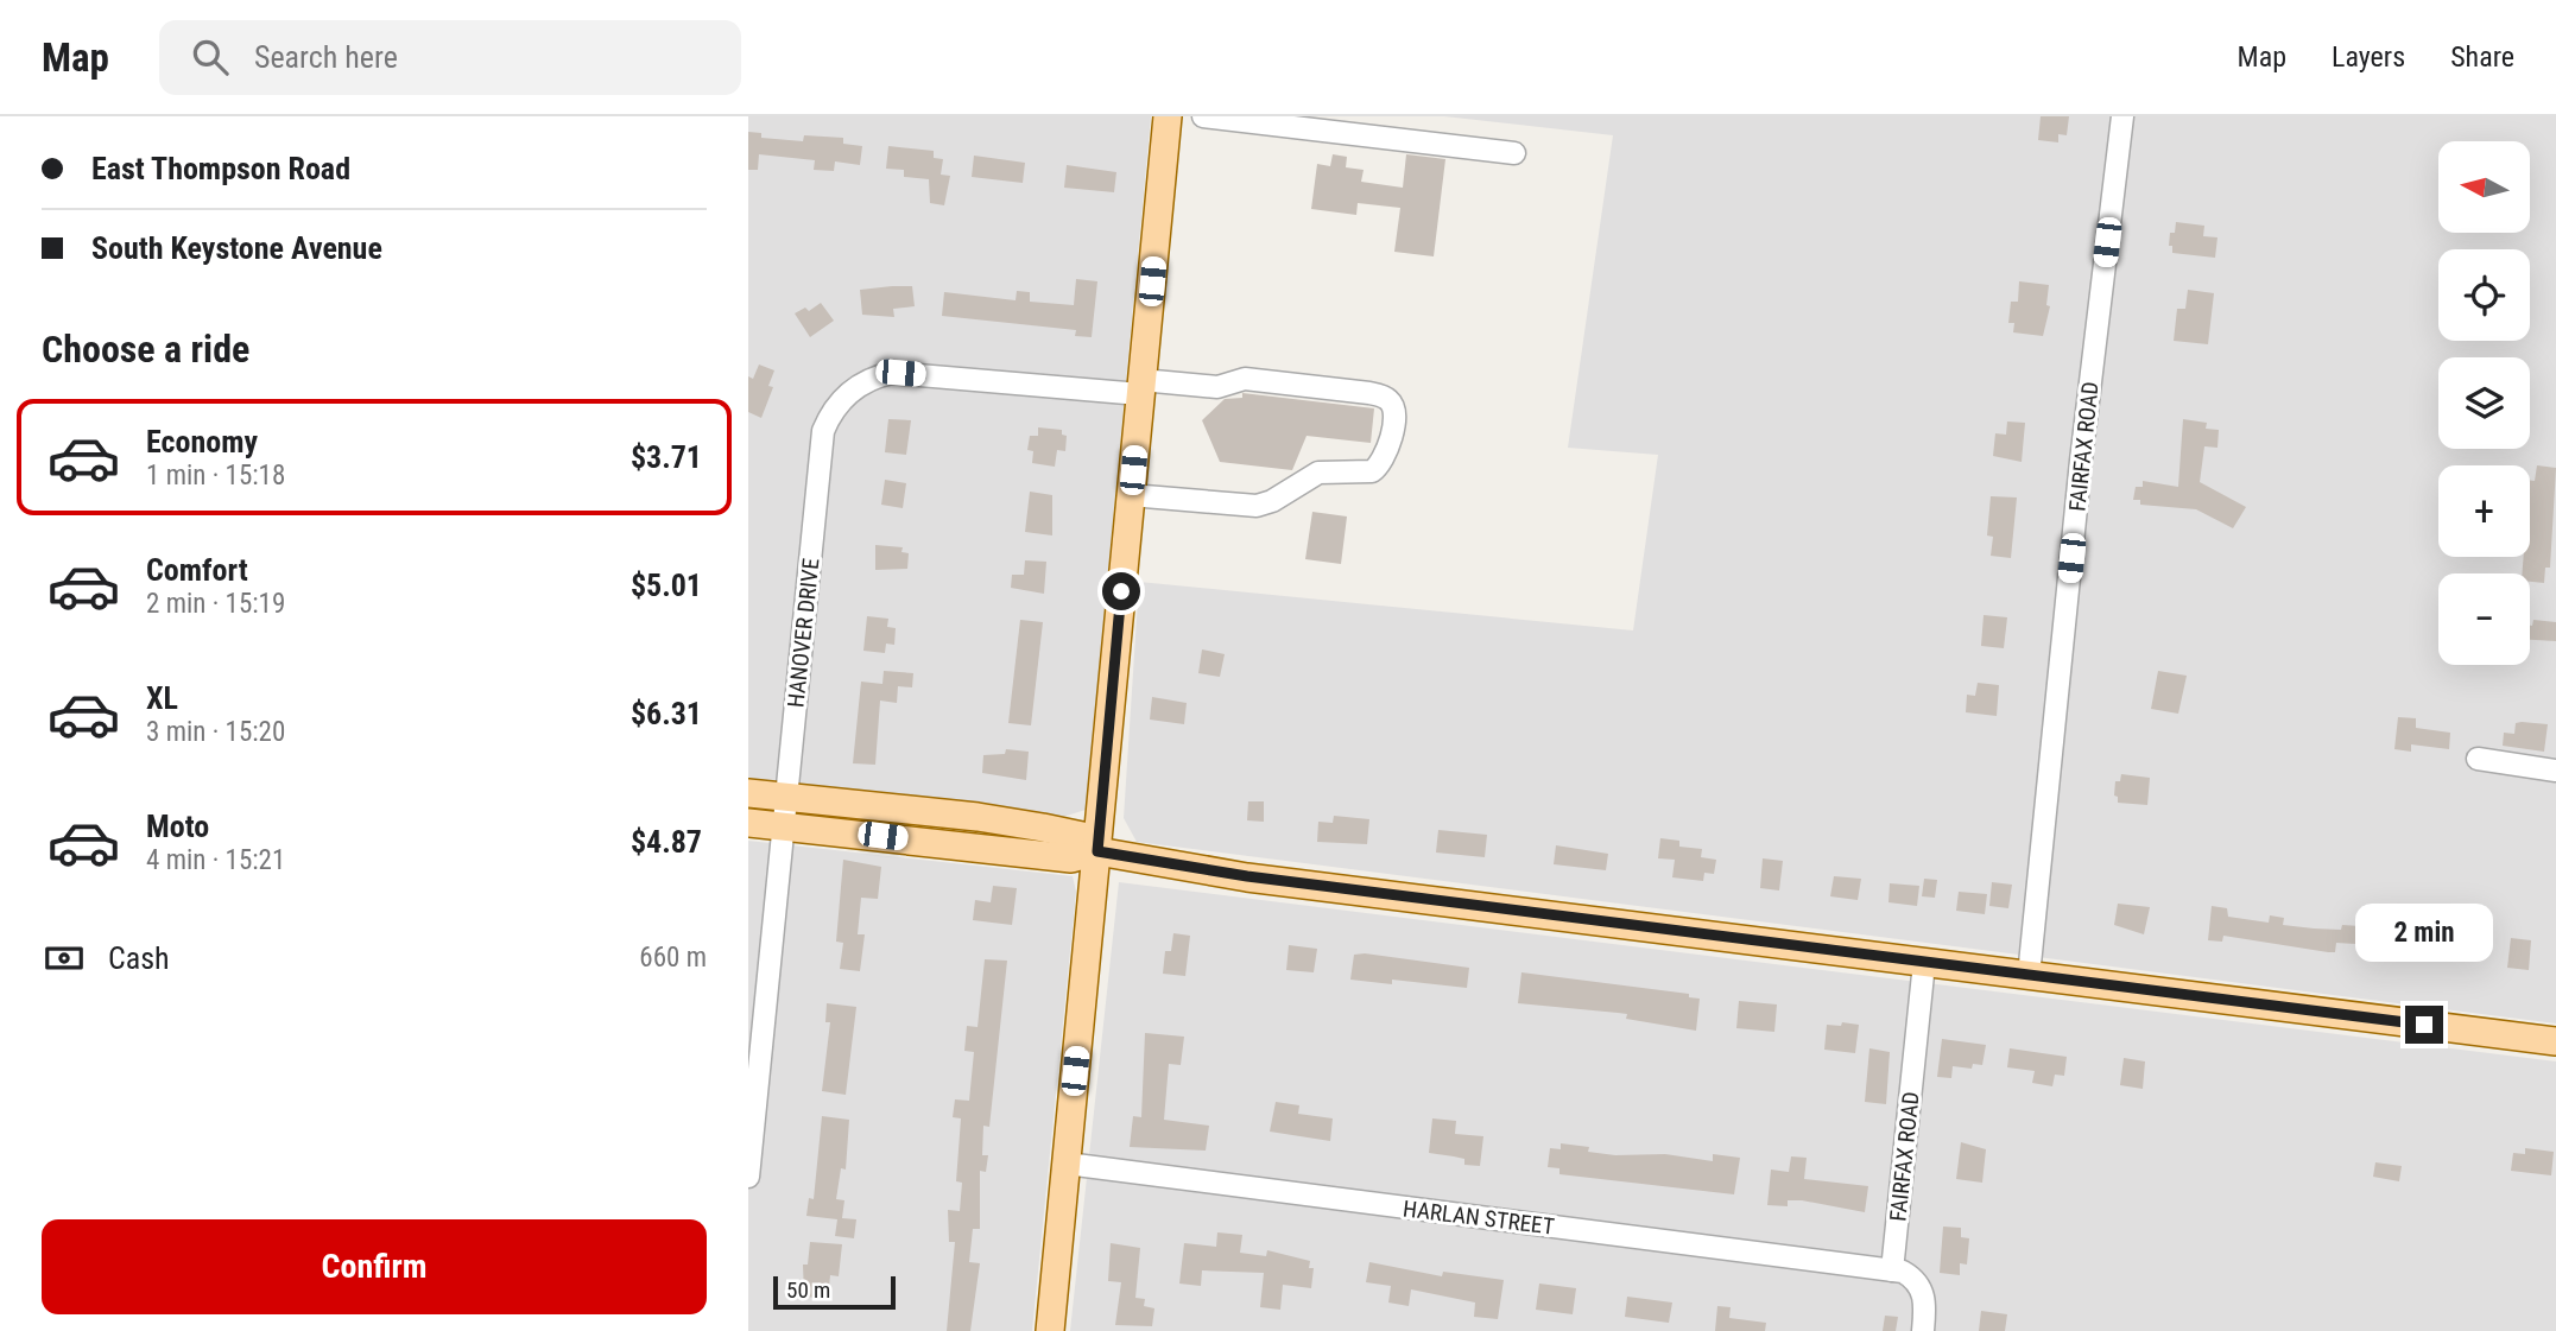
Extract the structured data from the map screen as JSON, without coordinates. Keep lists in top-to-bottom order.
{
  "streets": {
    "street": ["FAIRFAX ROAD", "HANOVER DRIVE", "HARLAN STREET"]
  },
  "crossings": [
    ["FAIRFAX ROAD", "HARLAN STREET"]
  ],
  "scale_bar": "50 m",
  "north": "left",
  "page": {
    "header": "Map",
    "search": "Search here",
    "nav": ["Map", "Layers", "Share"],
    "banner": ["East Thompson Road", "South Keystone Avenue"],
    "map_buttons": ["+", "−"],
    "heading": "Choose a ride",
    "list": [
      {
        "name": "Economy",
        "note": "1 min · 15:18",
        "value": "$3.71"
      },
      {
        "name": "Comfort",
        "note": "2 min · 15:19",
        "value": "$5.01"
      },
      {
        "name": "XL",
        "note": "3 min · 15:20",
        "value": "$6.31"
      },
      {
        "name": "Moto",
        "note": "4 min · 15:21",
        "value": "$4.87"
      }
    ],
    "bubble": "2 min",
    "pay": ["Cash", "660 m"],
    "buttons": "Confirm",
    "scale": "50 m"
  }
}
